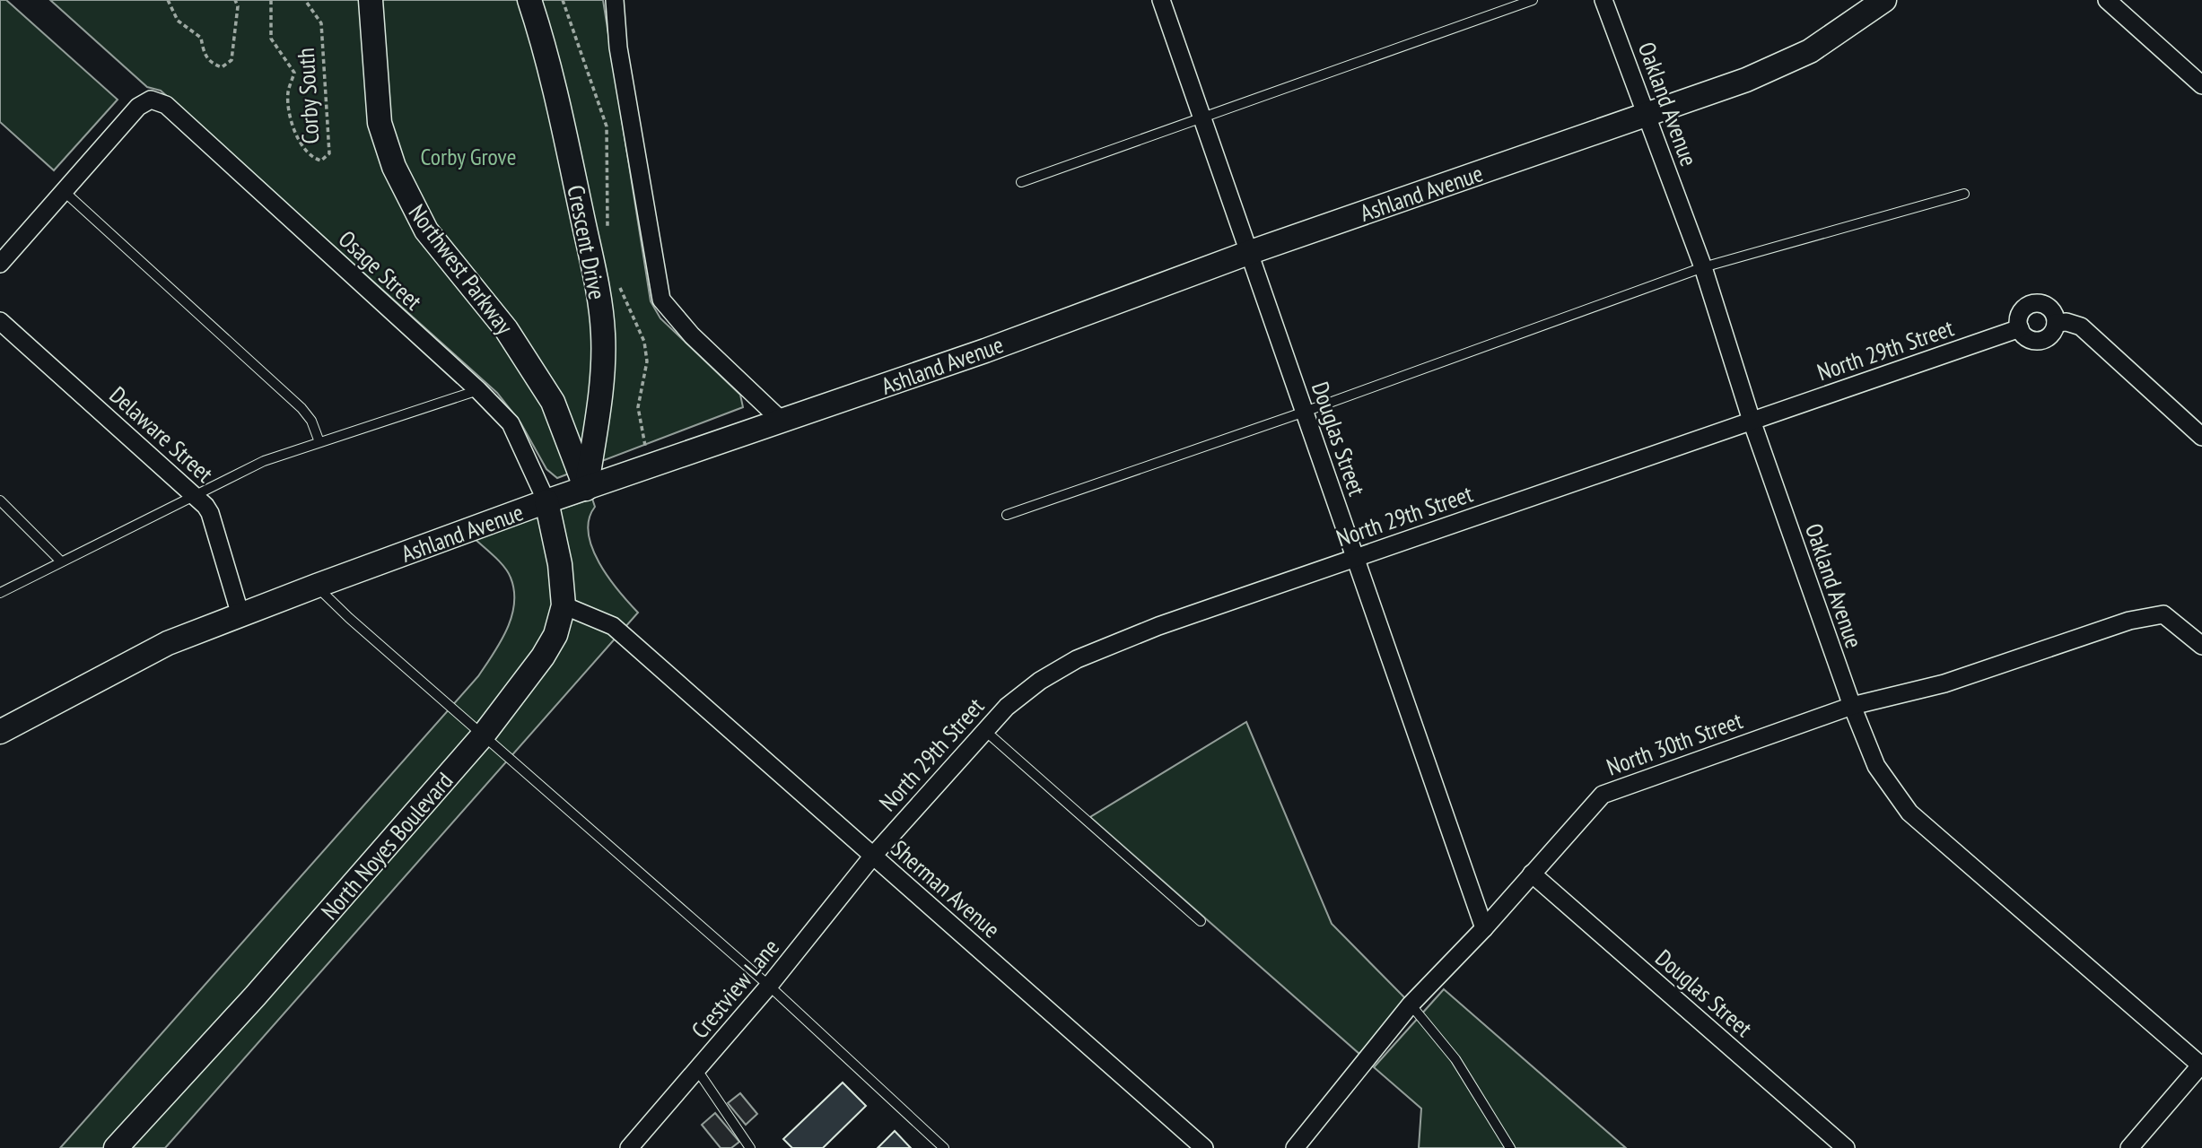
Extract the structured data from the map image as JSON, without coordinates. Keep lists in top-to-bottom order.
{
  "streets": {
    "street": [
      "Oakland Avenue",
      "Ashland Avenue",
      "Crescent Drive",
      "Northwest Parkway",
      "Osage Street",
      "North 29th Street",
      "Delaware Street",
      "Douglas Street",
      "North 30th Street",
      "North Noyes Boulevard",
      "Sherman Avenue",
      "Crestview Lane"
    ],
    "path": ["Corby South"]
  },
  "crossings": [
    ["Oakland Avenue", "Ashland Avenue"],
    ["Oakland Avenue", "North 29th Street"],
    ["Oakland Avenue", "North 30th Street"],
    ["Ashland Avenue", "Crescent Drive"],
    ["Ashland Avenue", "Northwest Parkway"],
    ["Ashland Avenue", "Osage Street"],
    ["Ashland Avenue", "Delaware Street"],
    ["Ashland Avenue", "Douglas Street"],
    ["Ashland Avenue", "North Noyes Boulevard"],
    ["Crescent Drive", "Northwest Parkway"],
    ["Osage Street", "North Noyes Boulevard"],
    ["North 29th Street", "Douglas Street"],
    ["North 29th Street", "Sherman Avenue"],
    ["North 29th Street", "Crestview Lane"],
    ["Douglas Street", "North 30th Street"],
    ["North Noyes Boulevard", "Sherman Avenue"],
    ["Sherman Avenue", "Crestview Lane"]
  ],
  "parks": ["Corby Grove"]
}
